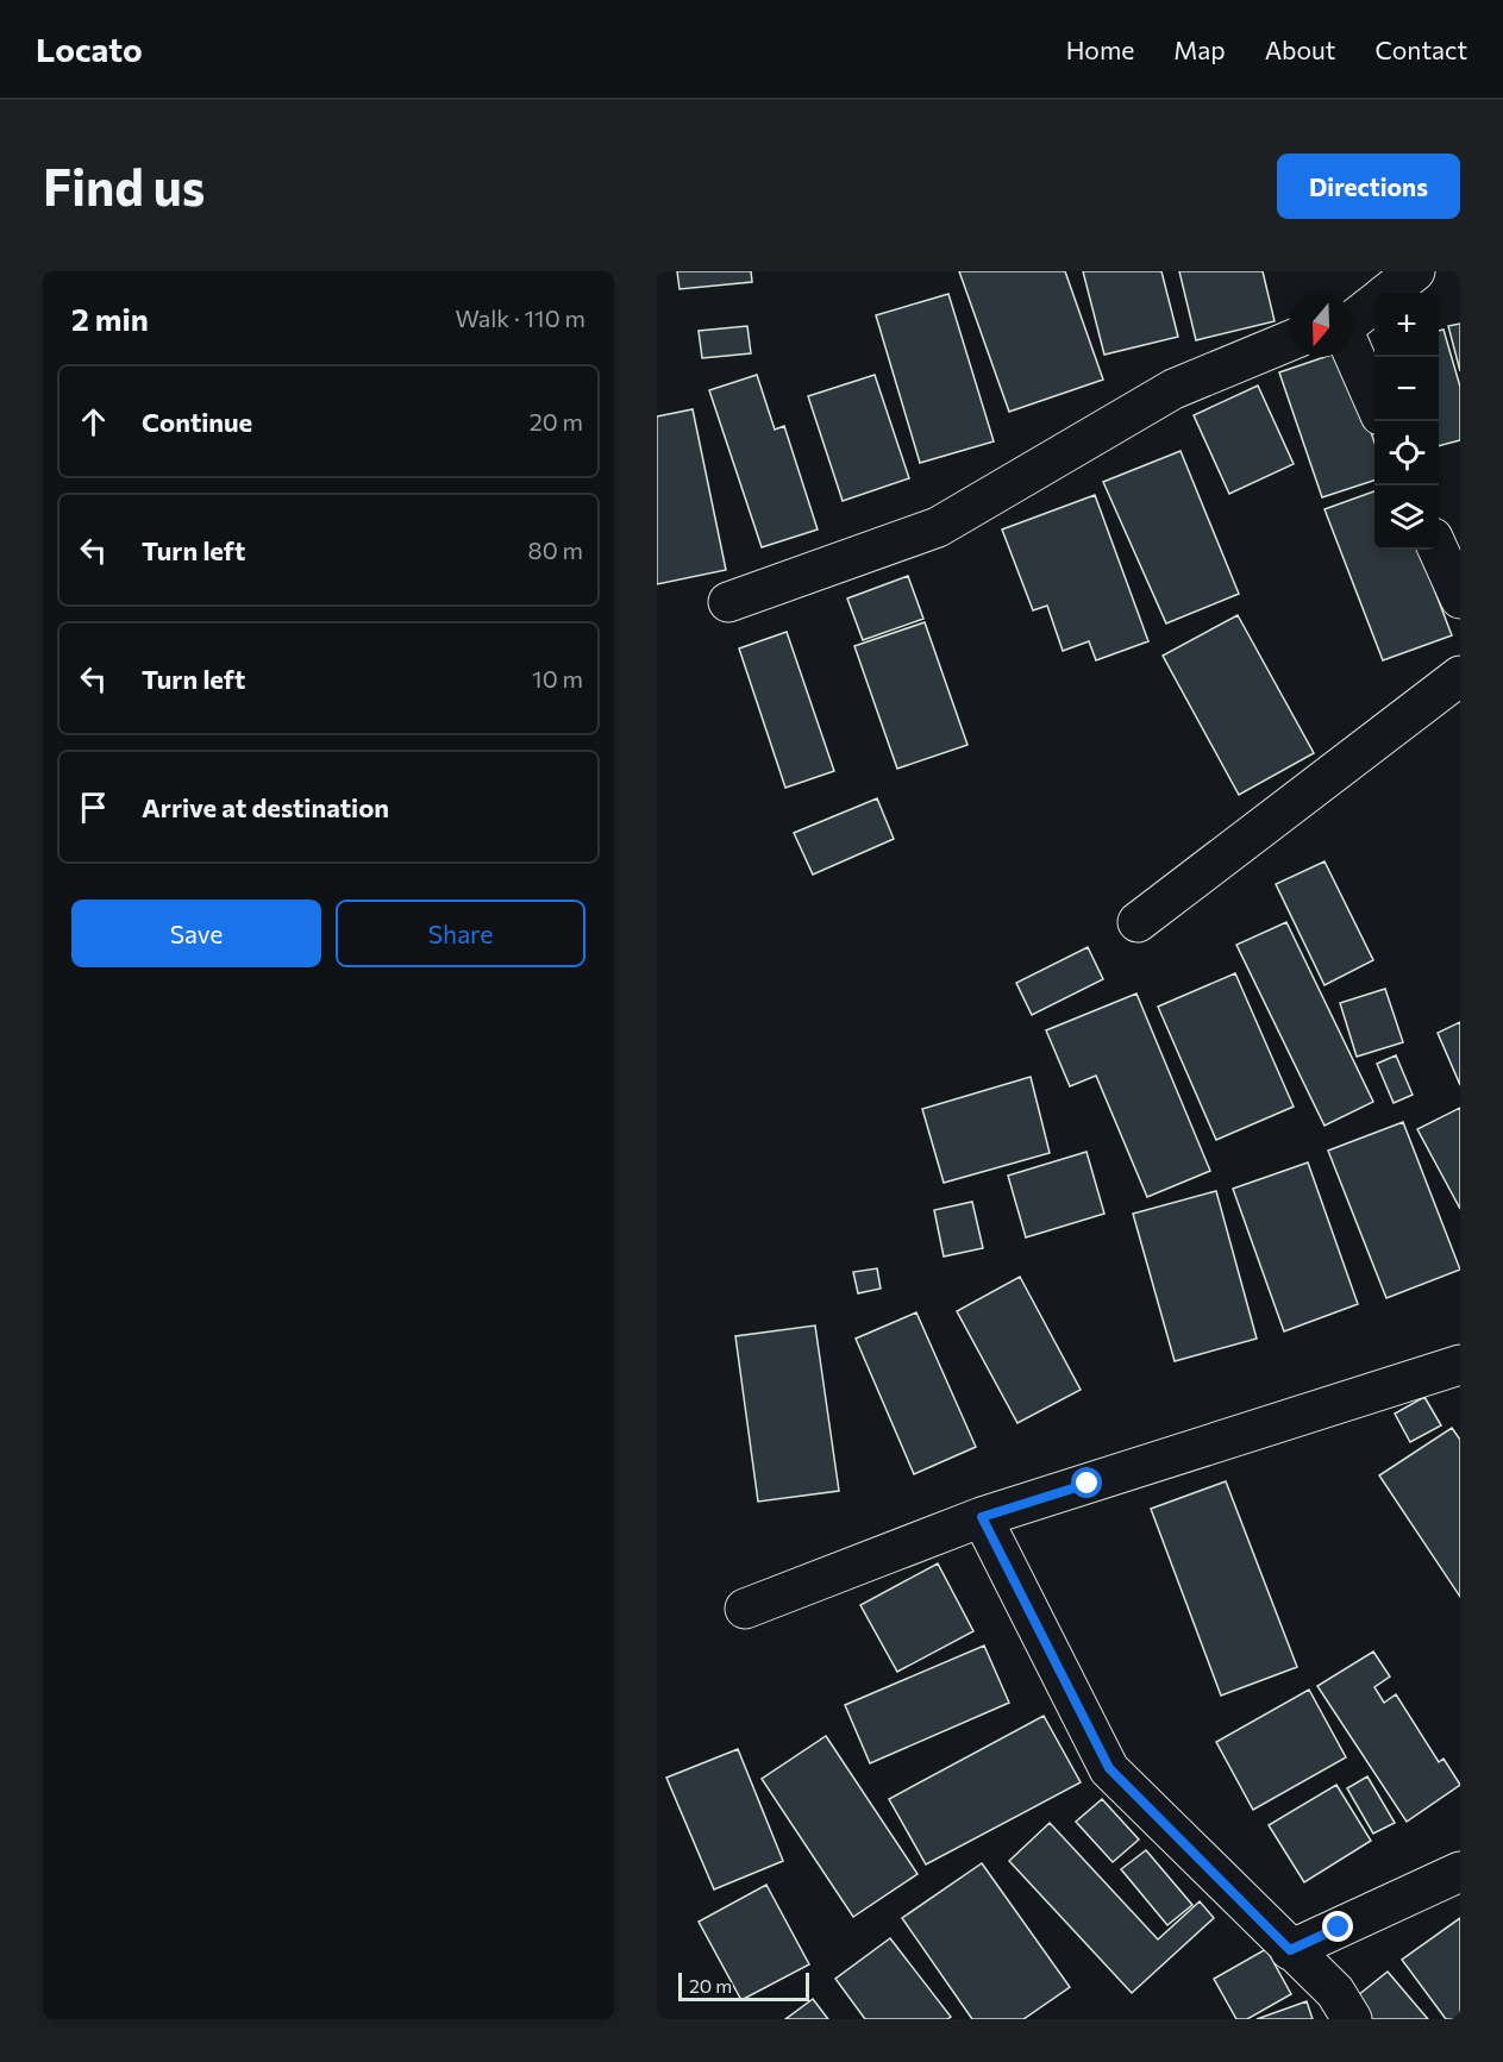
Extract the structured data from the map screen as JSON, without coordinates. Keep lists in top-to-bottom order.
{
  "scale_bar": "20 m",
  "north": "bottom",
  "page": {
    "header": "Locato",
    "nav": [
      "Home",
      "Map",
      "About",
      "Contact"
    ],
    "buttons": [
      "Directions",
      ["Save", "Share"]
    ],
    "title": "Find us",
    "heading": ["2 min", "Walk · 110 m"],
    "map_buttons": ["+", "−"],
    "list": [
      ["Continue", "20 m"],
      ["Turn left", "80 m"],
      ["Turn left", "10 m"],
      "Arrive at destination"
    ],
    "scale": "20 m"
  }
}
